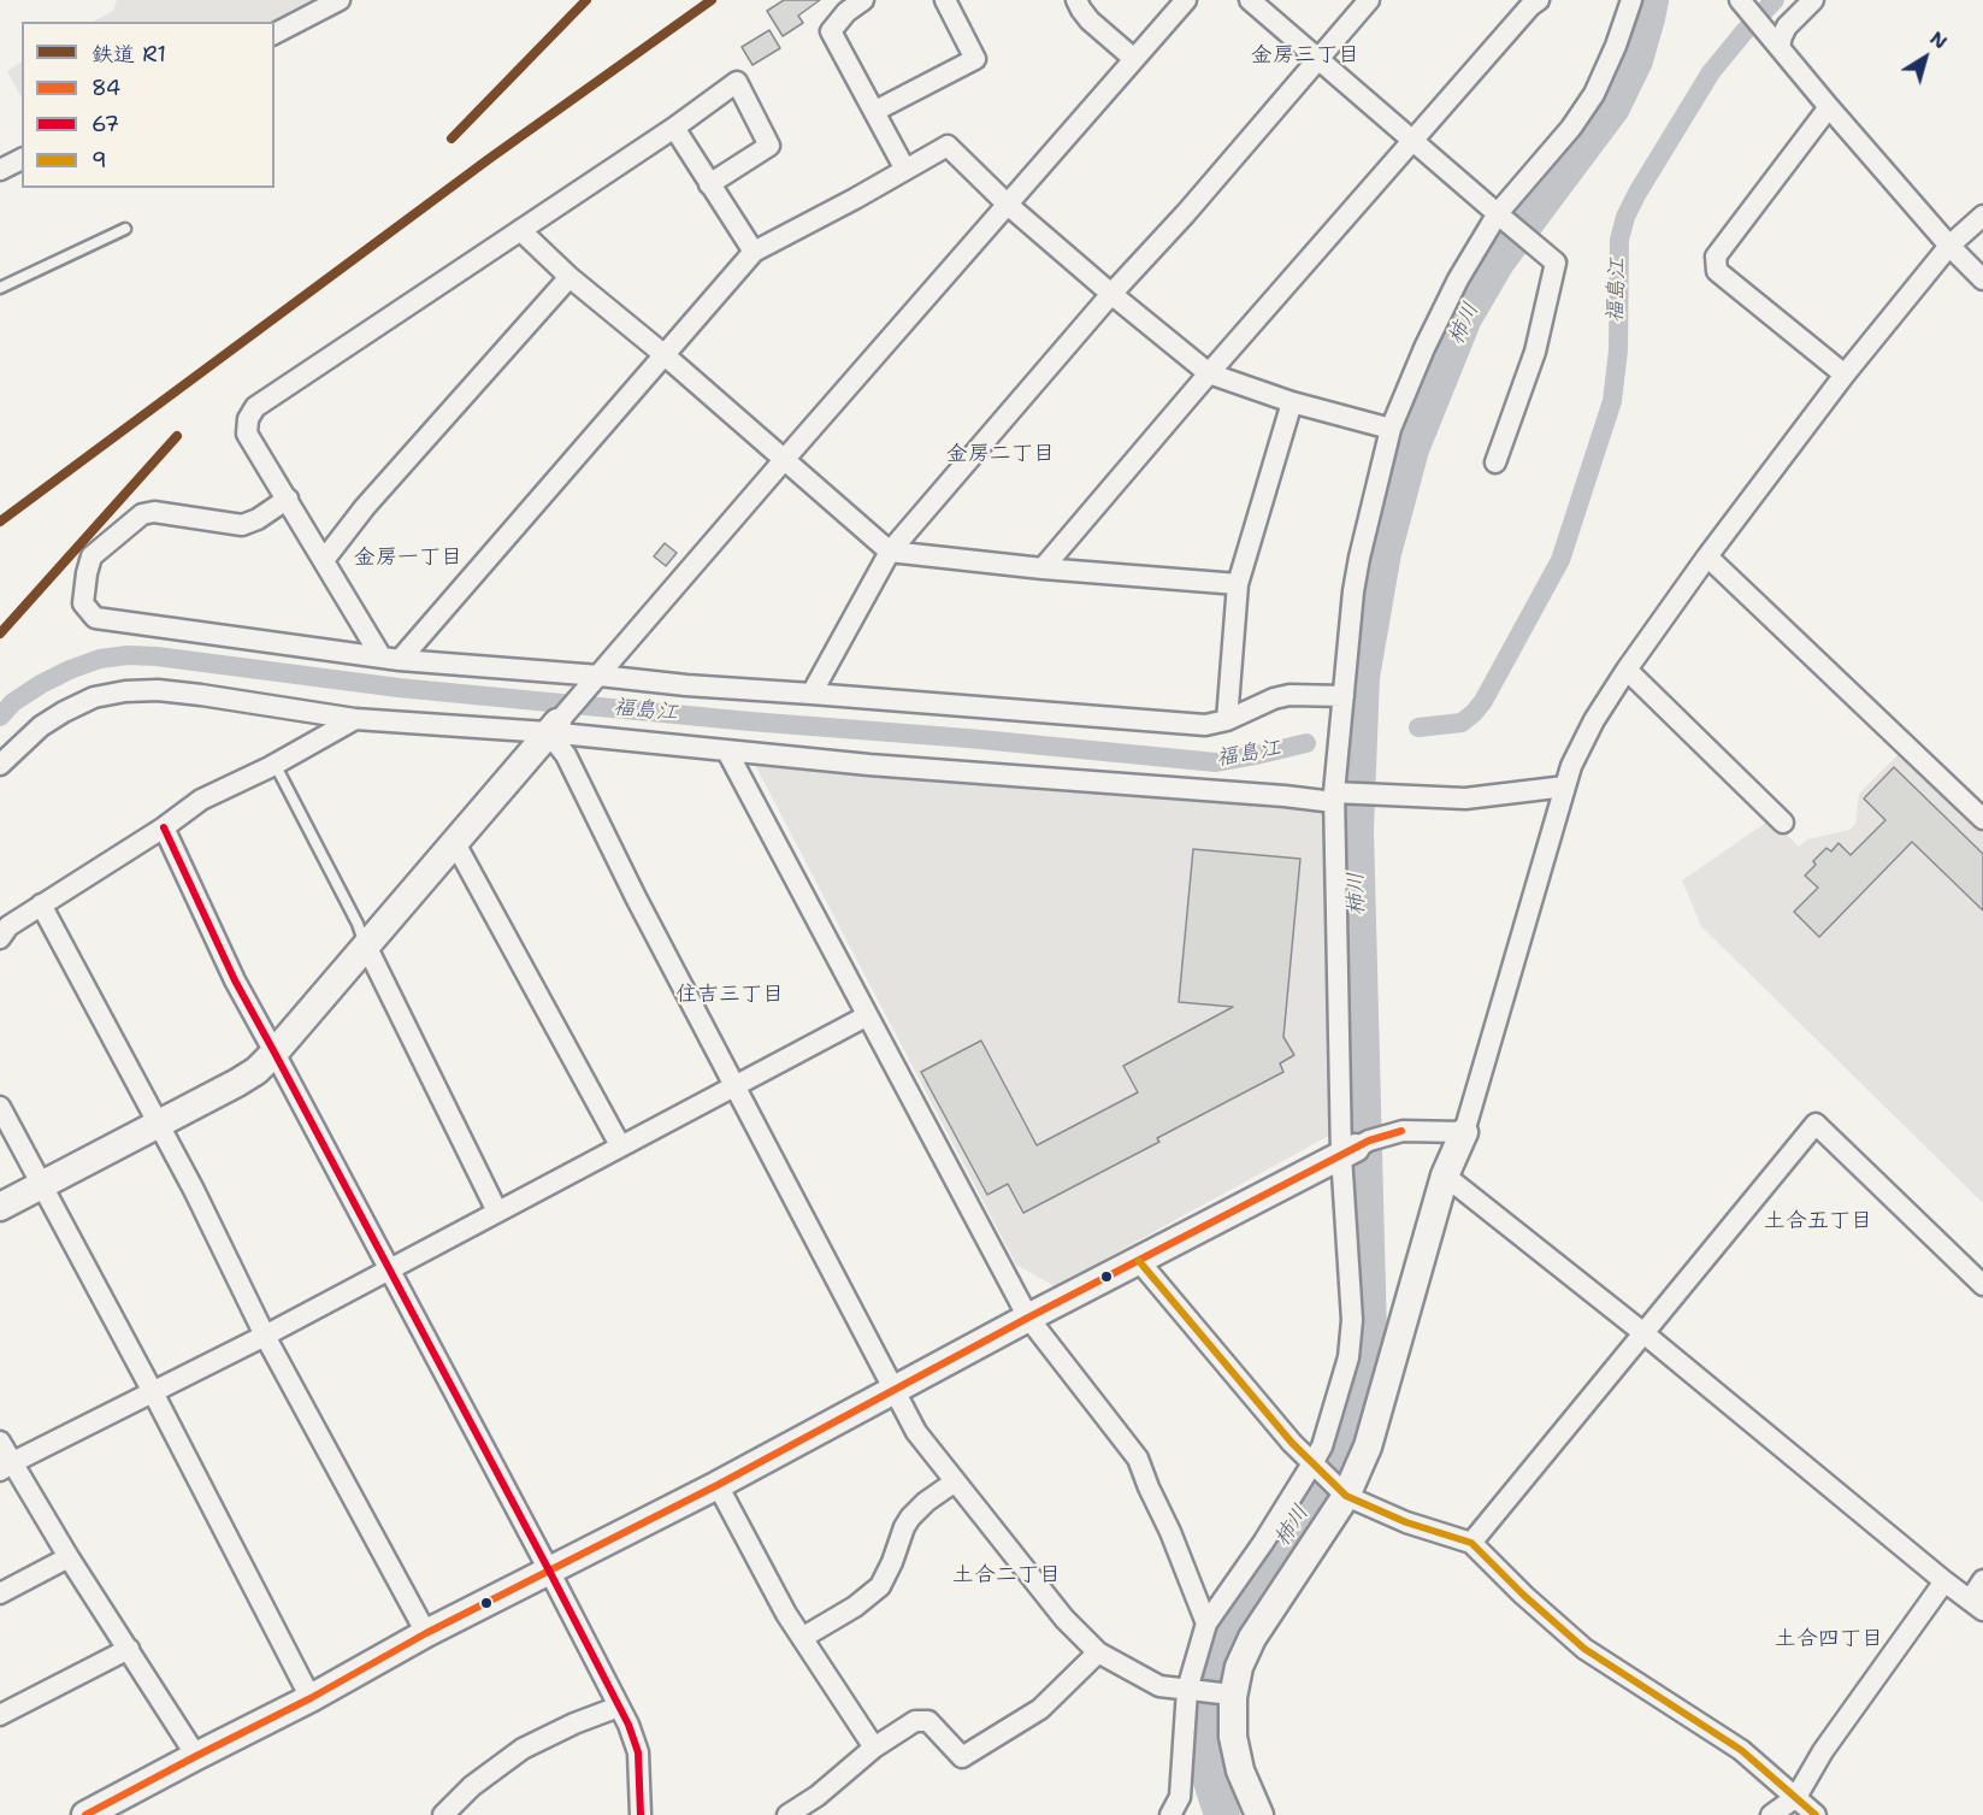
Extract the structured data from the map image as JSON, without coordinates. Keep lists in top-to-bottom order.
{
  "districts": [
    "金房三丁目",
    "金房二丁目",
    "金房一丁目",
    "住吉三丁目",
    "土合五丁目",
    "土合二丁目",
    "土合四丁目"
  ],
  "water": ["福島江", "柿川"],
  "lines": [
    "rail line R1",
    "transit line 67",
    "transit line 84",
    "transit line 9"
  ],
  "legend": [
    "鉄道 R1",
    "84",
    "67",
    "9"
  ],
  "north": "top right"
}
